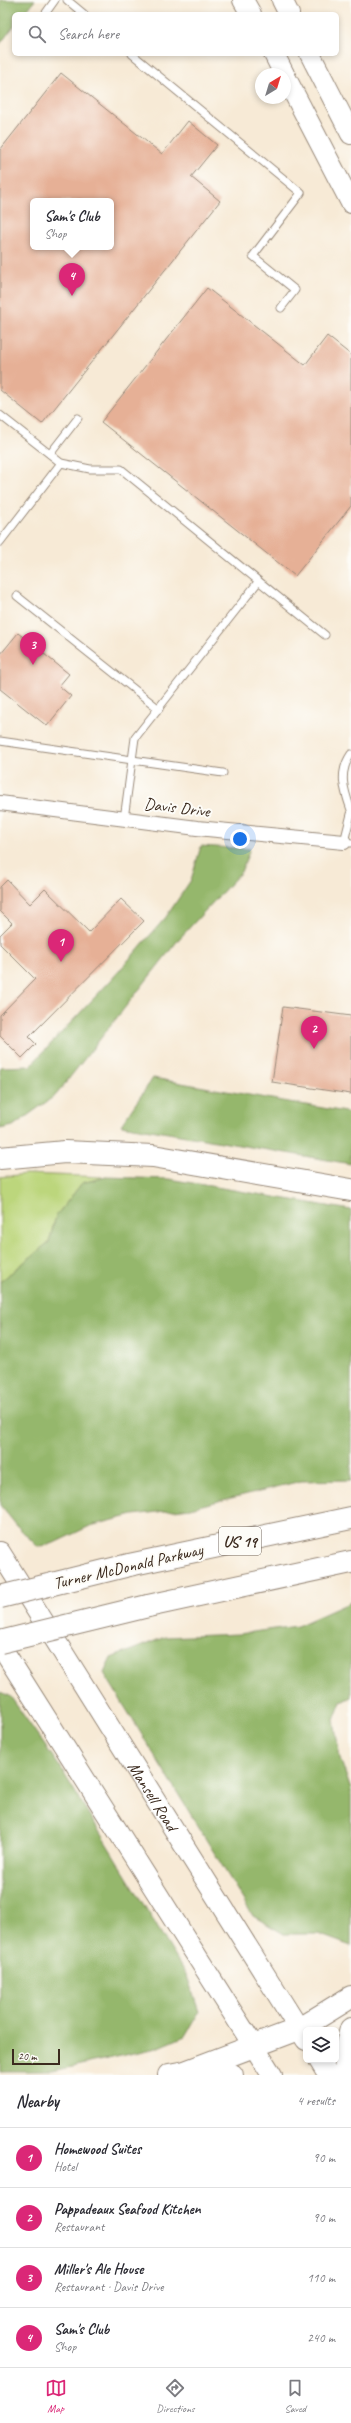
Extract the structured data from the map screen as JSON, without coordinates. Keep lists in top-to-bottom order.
{
  "streets": {
    "highway": ["US 19", "Turner McDonald Parkway"],
    "main road": ["Mansell Road"],
    "street": ["Davis Drive"]
  },
  "scale_bar": "20 m",
  "north": "top right",
  "page": {
    "search": "Search here",
    "popup": ["Sam's Club", "Shop"],
    "pins": [
      "4",
      "3",
      "1",
      "2"
    ],
    "scale": "20 m",
    "heading": ["Nearby", "4 results"],
    "list": [
      {
        "mark": "1",
        "name": "Homewood Suites",
        "note": "Hotel",
        "value": "90 m"
      },
      {
        "mark": "2",
        "name": "Pappadeaux Seafood Kitchen",
        "note": "Restaurant",
        "value": "90 m"
      },
      {
        "mark": "3",
        "name": "Miller's Ale House",
        "note": "Restaurant · Davis Drive",
        "value": "110 m"
      },
      {
        "mark": "4",
        "name": "Sam's Club",
        "note": "Shop",
        "value": "240 m"
      }
    ],
    "nav": ["Map", "Directions", "Saved"]
  }
}
